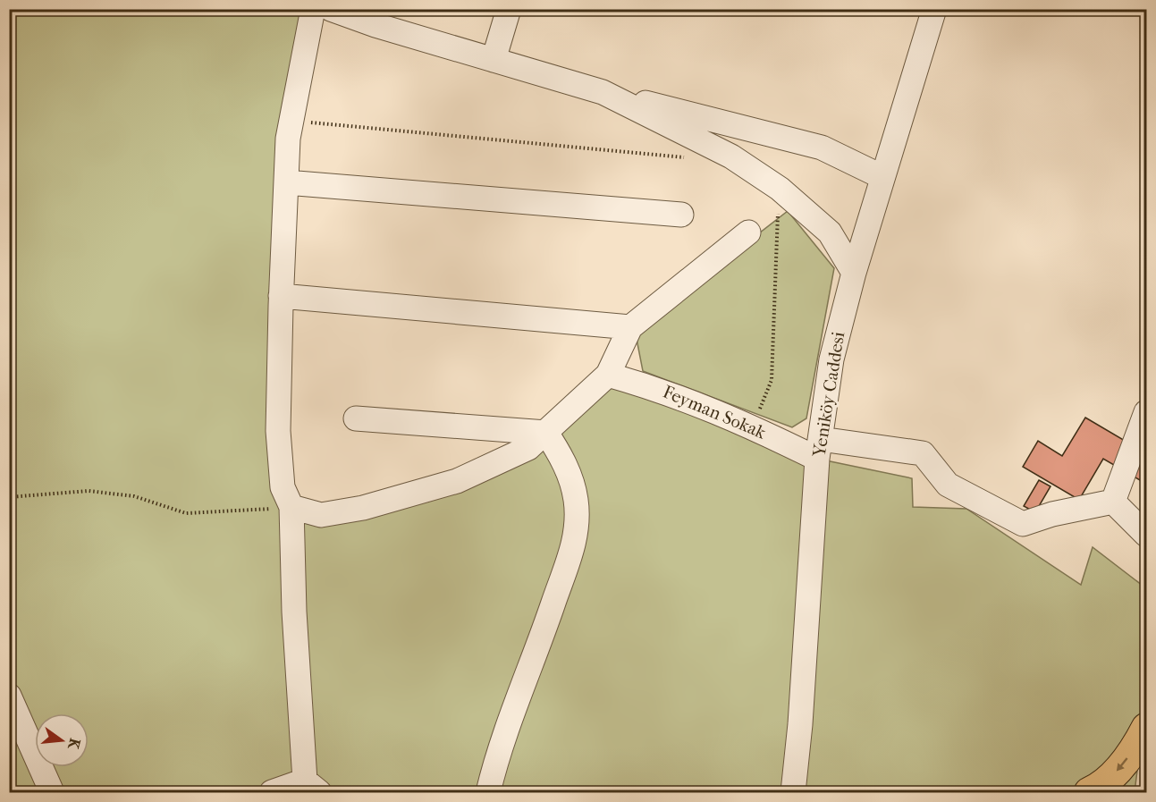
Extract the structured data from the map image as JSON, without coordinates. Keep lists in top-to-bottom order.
{
  "streets": {
    "street": ["Yeniköy Caddesi", "Feyman Sokak"]
  },
  "crossings": [
    ["Yeniköy Caddesi", "Feyman Sokak"]
  ],
  "north": "right"
}
